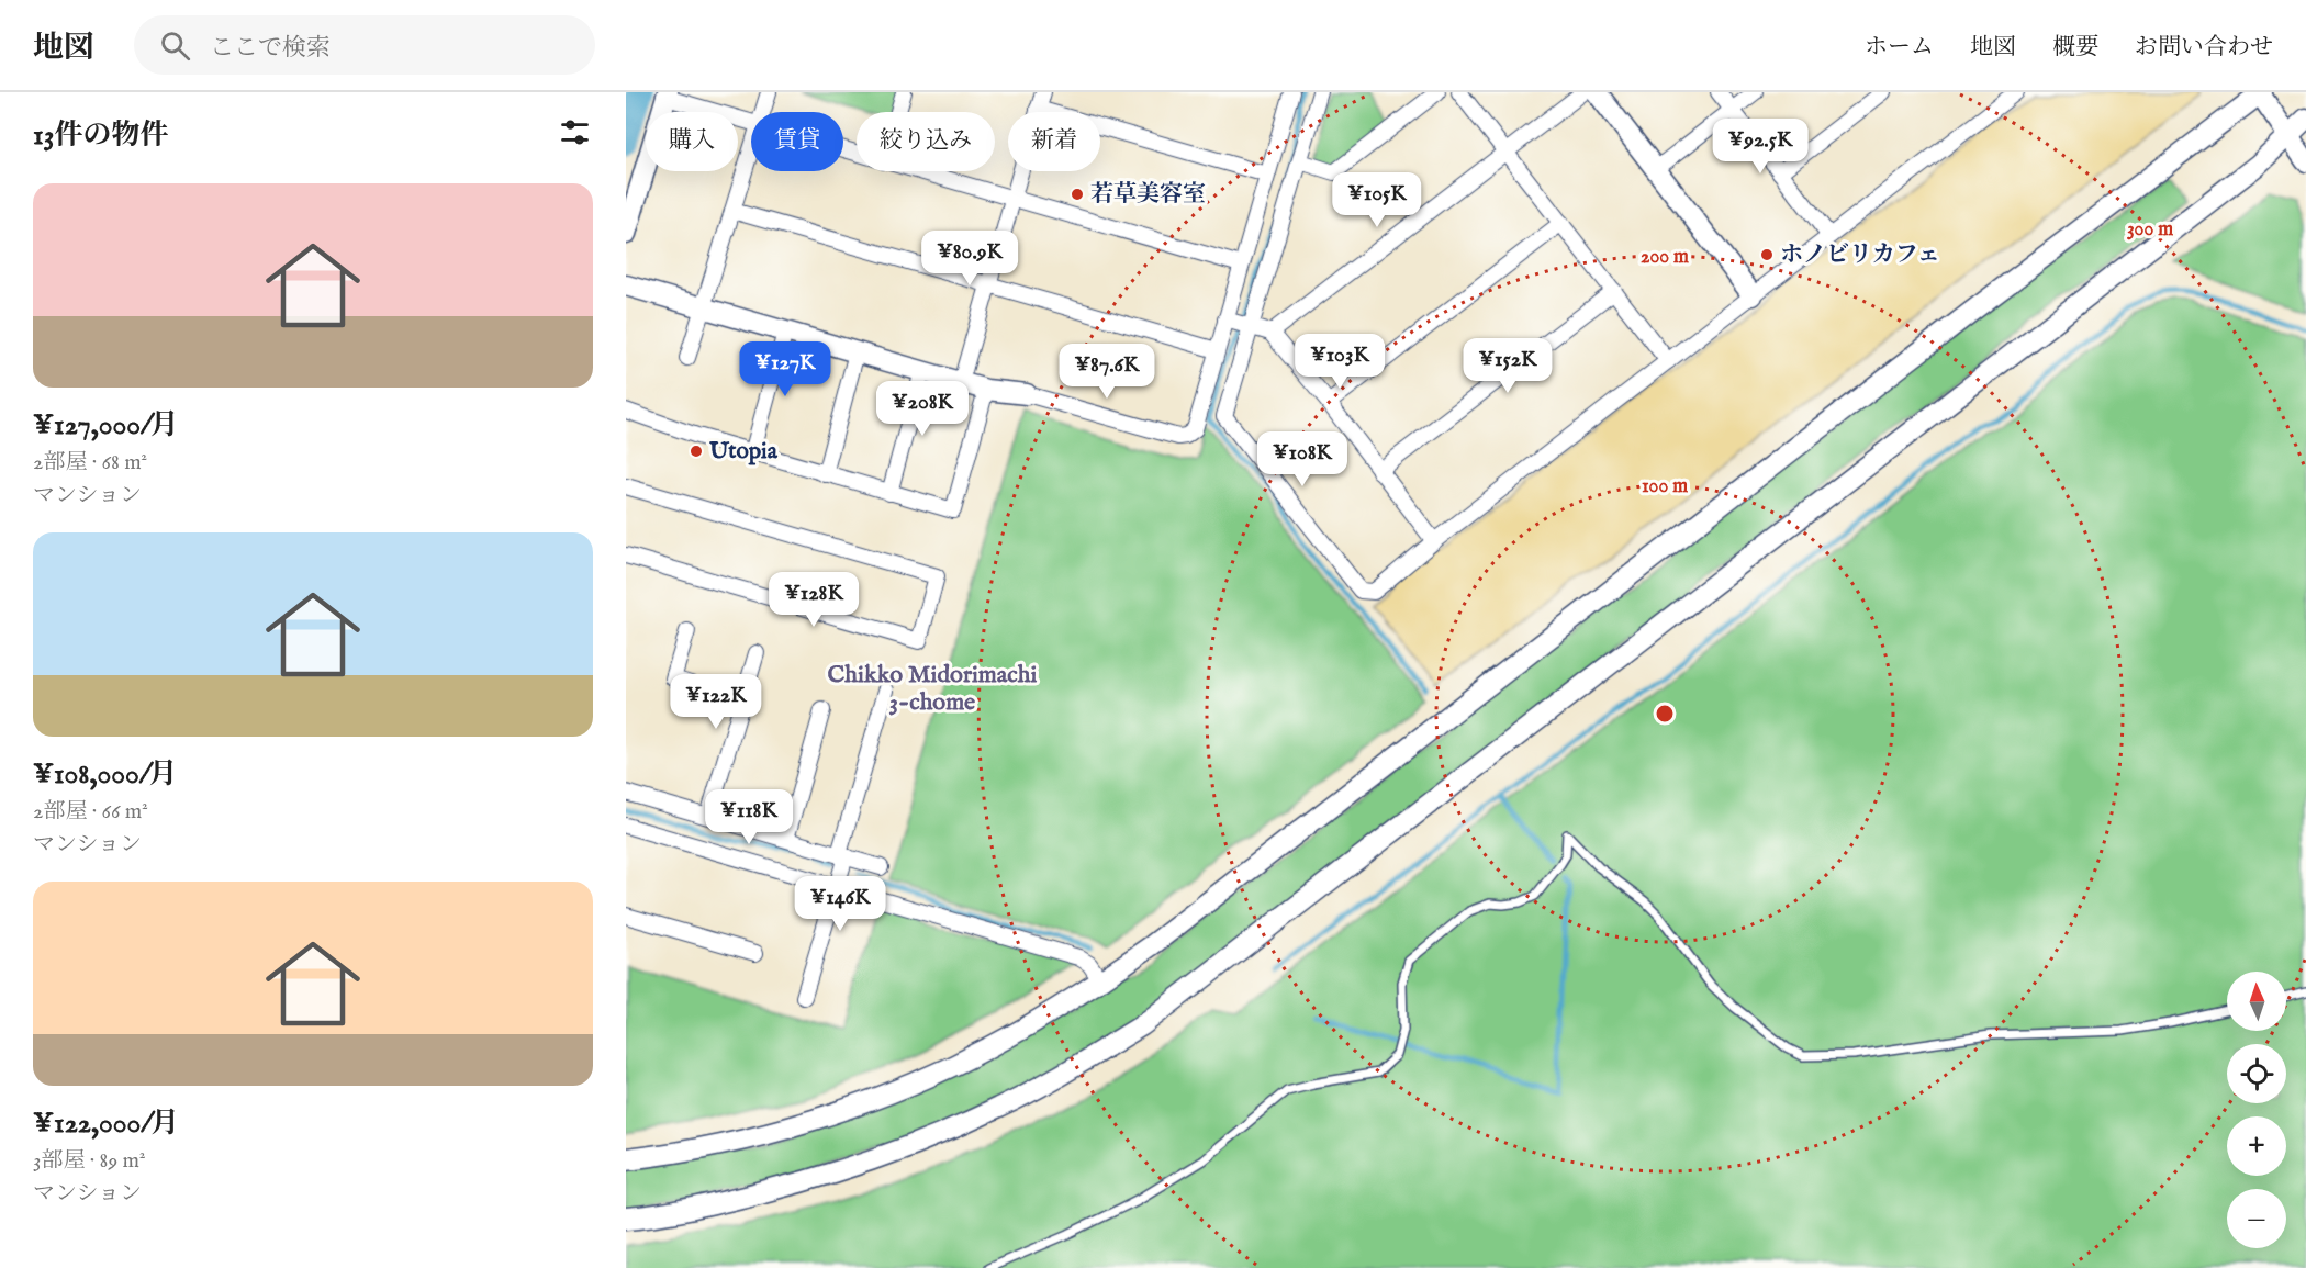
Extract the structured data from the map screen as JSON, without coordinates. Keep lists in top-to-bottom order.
{
  "districts": ["Chikko Midorimachi 3-chome"],
  "places": ["若草美容室", "ホノビリカフェ", "Utopia"],
  "north": "top",
  "page": {
    "header": "地図",
    "search": "ここで検索",
    "nav": [
      "ホーム",
      "地図",
      "概要",
      "お問い合わせ"
    ],
    "heading": "13件の物件",
    "chip": [
      "購入",
      "賃貸",
      "絞り込み",
      "新着"
    ],
    "price": [
      "¥92.5K",
      "¥105K",
      "¥80.9K",
      "¥103K",
      "¥152K",
      "¥127K",
      "¥87.6K",
      "¥208K",
      "¥108K",
      "¥128K",
      "¥122K",
      "¥118K",
      "¥146K"
    ],
    "list": [
      {
        "name": "¥127,000/月",
        "note": "2部屋 · 68 m² · マンション"
      },
      {
        "name": "¥108,000/月",
        "note": "2部屋 · 66 m² · マンション"
      },
      {
        "name": "¥122,000/月",
        "note": "3部屋 · 89 m² · マンション"
      }
    ],
    "map_buttons": ["+", "−"]
  },
  "rings": ["300 m", "200 m", "100 m"]
}
